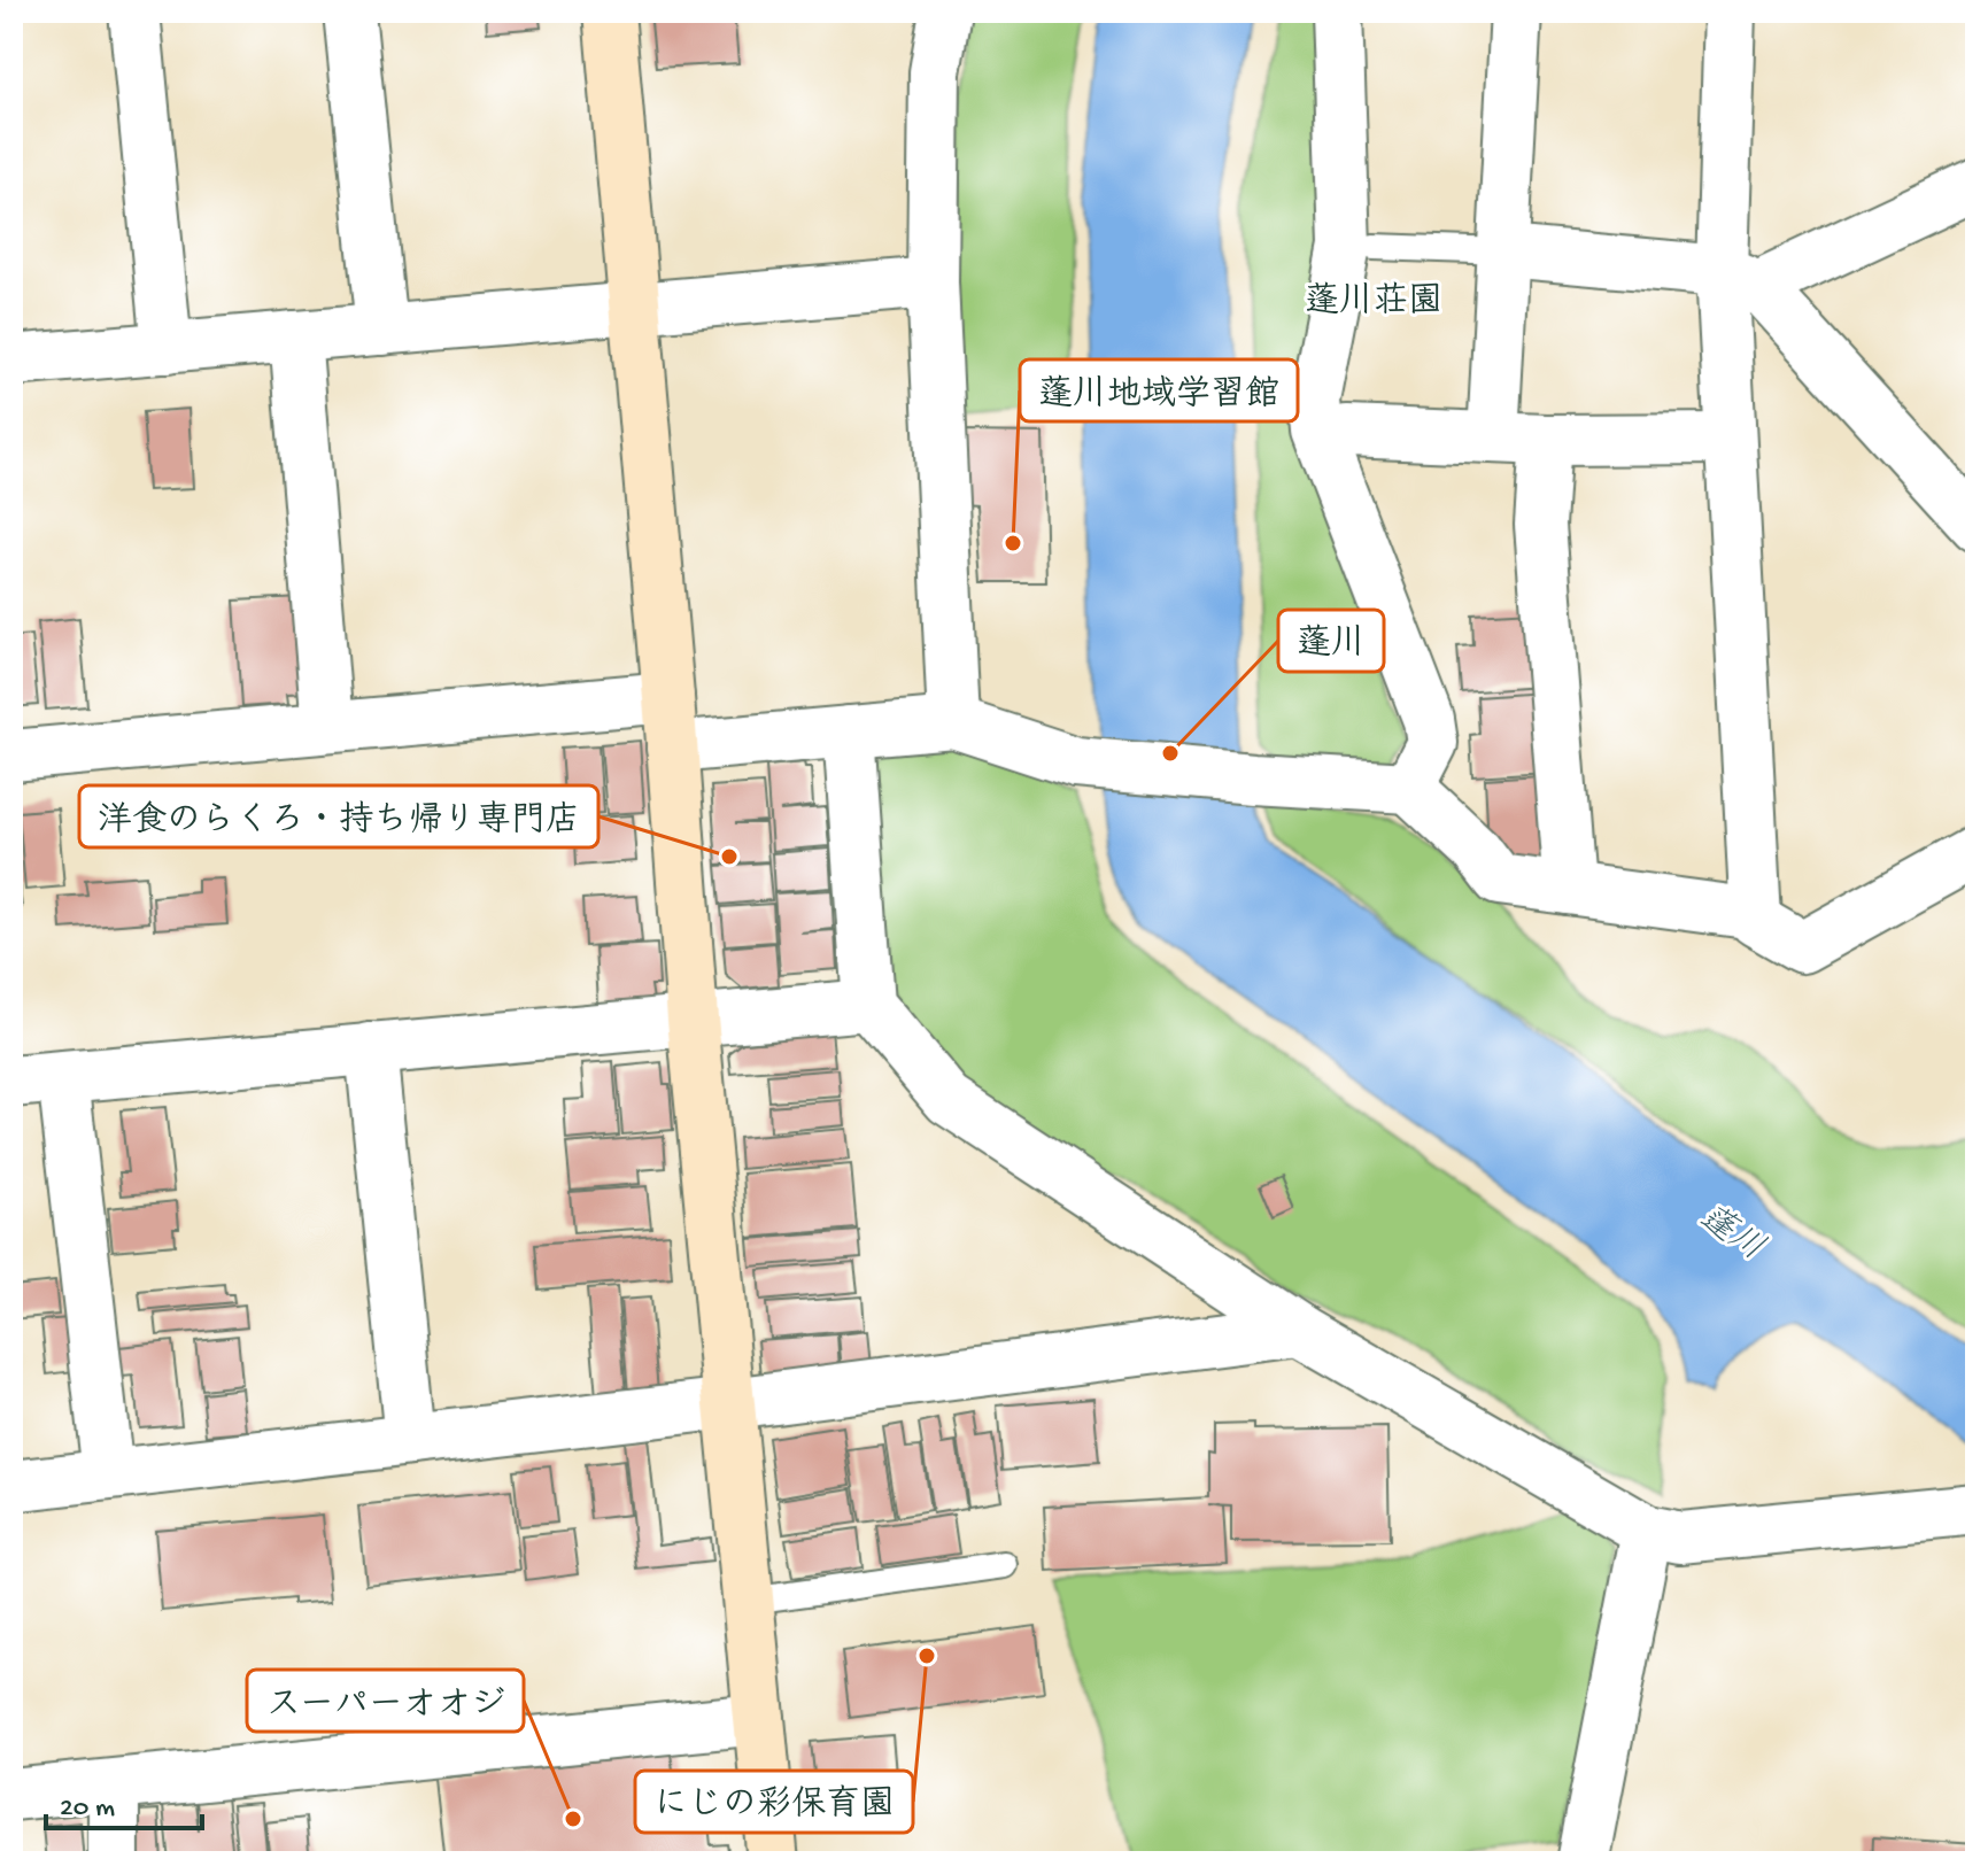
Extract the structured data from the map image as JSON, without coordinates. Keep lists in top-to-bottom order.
{
  "districts": ["蓬川荘園"],
  "water": ["蓬川"],
  "places": [
    "蓬川地域学習館",
    "蓬川",
    "洋食のらくろ・持ち帰り専門店",
    "にじの彩保育園",
    "スーパーオオジ"
  ],
  "scale_bar": "20 m"
}
